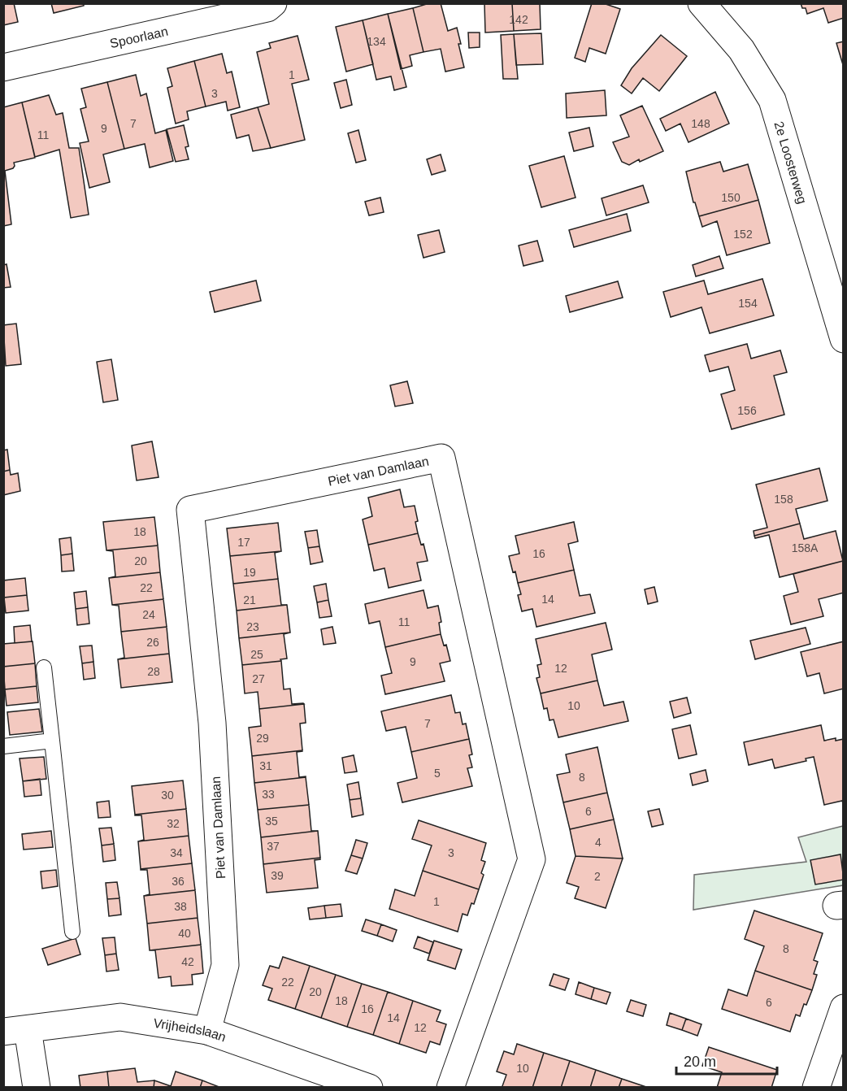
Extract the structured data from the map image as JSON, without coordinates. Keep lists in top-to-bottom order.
{
  "streets": {
    "street": [
      "Spoorlaan",
      "2e Loosterweg",
      "Piet van Damlaan",
      "Vrijheidslaan"
    ]
  },
  "crossings": [
    ["Piet van Damlaan", "Vrijheidslaan"]
  ],
  "house_numbers": [
    "142",
    "134",
    "1",
    "3",
    "7",
    "148",
    "9",
    "11",
    "150",
    "152",
    "154",
    "156",
    "158",
    "18",
    "17",
    "158A",
    "16",
    "20",
    "19",
    "22",
    "14",
    "21",
    "24",
    "11",
    "23",
    "26",
    "25",
    "9",
    "12",
    "28",
    "27",
    "10",
    "7",
    "29",
    "31",
    "5",
    "8",
    "33",
    "30",
    "6",
    "35",
    "32",
    "4",
    "37",
    "34",
    "3",
    "39",
    "2",
    "36",
    "1",
    "38",
    "40",
    "8",
    "42",
    "22",
    "20",
    "18",
    "6",
    "16",
    "14",
    "12",
    "10"
  ],
  "scale_bar": "20 m"
}
